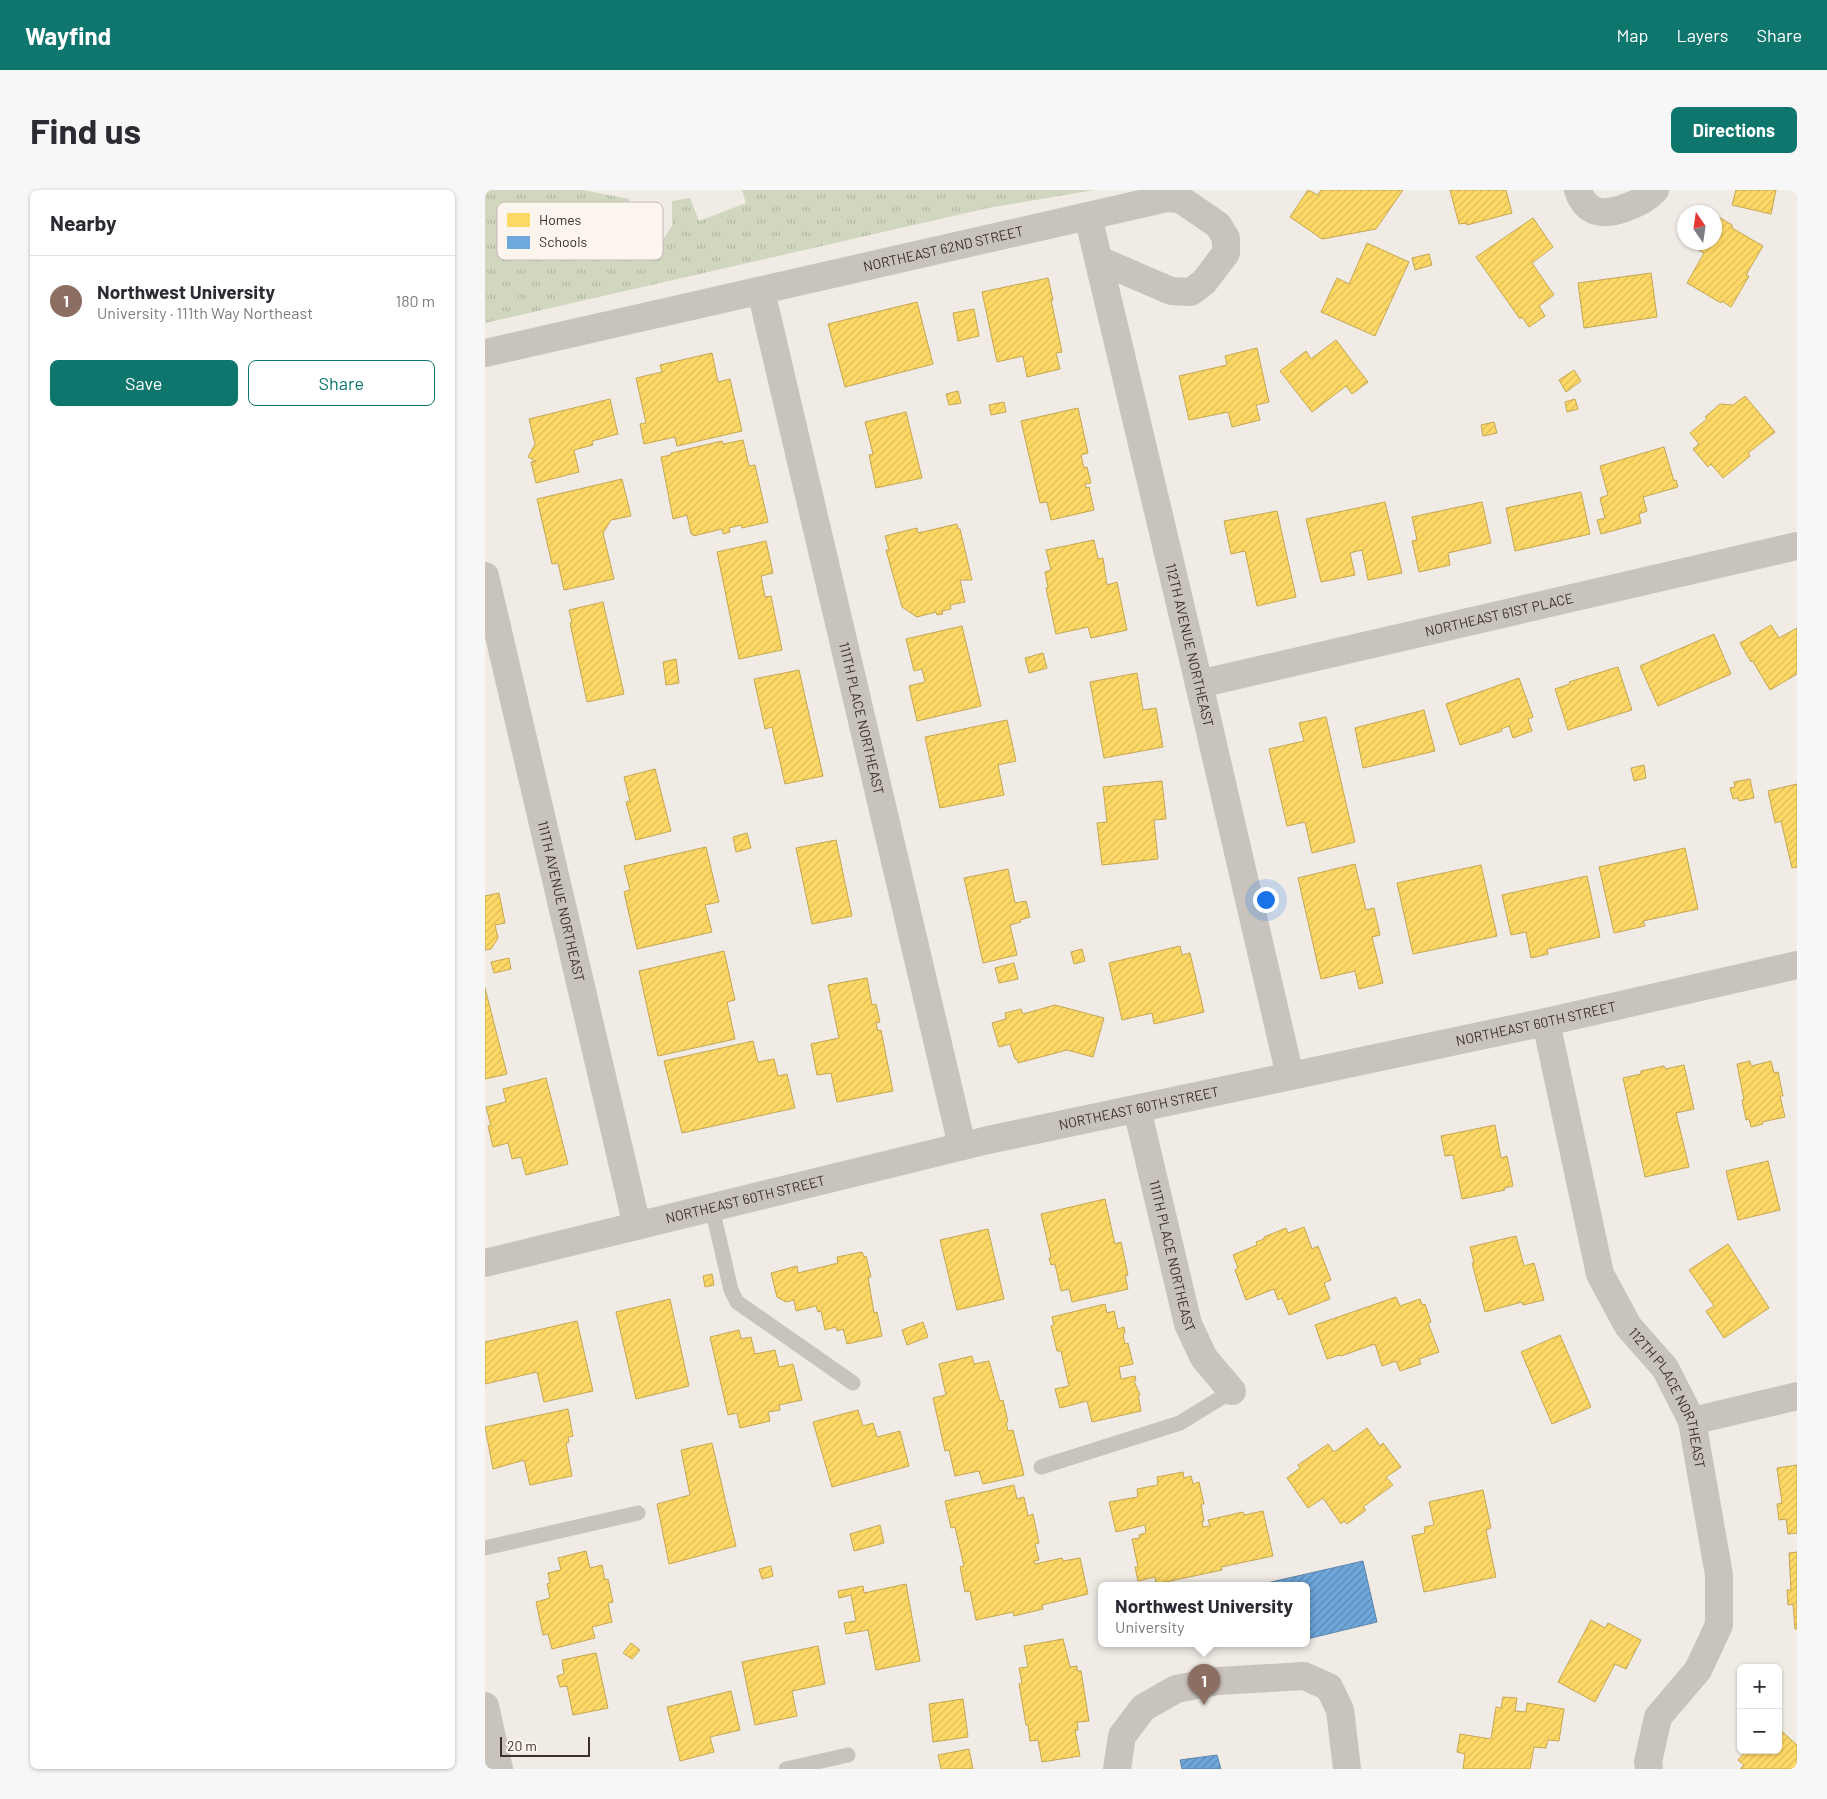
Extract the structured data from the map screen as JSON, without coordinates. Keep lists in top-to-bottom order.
{
  "streets": {
    "street": [
      "NORTHEAST 62ND STREET",
      "NORTHEAST 61ST PLACE",
      "112TH AVENUE NORTHEAST",
      "111TH PLACE NORTHEAST",
      "111TH AVENUE NORTHEAST",
      "NORTHEAST 60TH STREET",
      "112TH PLACE NORTHEAST"
    ]
  },
  "crossings": [
    ["NORTHEAST 62ND STREET", "112TH AVENUE NORTHEAST"],
    ["NORTHEAST 62ND STREET", "111TH PLACE NORTHEAST"],
    ["NORTHEAST 61ST PLACE", "112TH AVENUE NORTHEAST"],
    ["112TH AVENUE NORTHEAST", "NORTHEAST 60TH STREET"],
    ["111TH PLACE NORTHEAST", "NORTHEAST 60TH STREET"],
    ["111TH AVENUE NORTHEAST", "NORTHEAST 60TH STREET"],
    ["NORTHEAST 60TH STREET", "112TH PLACE NORTHEAST"]
  ],
  "legend": ["Homes", "Schools"],
  "scale_bar": "20 m",
  "north": "top",
  "page": {
    "header": "Wayfind",
    "nav": ["Map", "Layers", "Share"],
    "buttons": [
      "Directions",
      ["Save", "Share"]
    ],
    "title": "Find us",
    "heading": "Nearby",
    "list": [
      {
        "mark": "1",
        "name": "Northwest University",
        "note": "University · 111th Way Northeast",
        "value": "180 m"
      }
    ],
    "popup": ["Northwest University", "University"],
    "map_buttons": ["+", "−"],
    "pins": "1",
    "scale": "20 m"
  }
}
